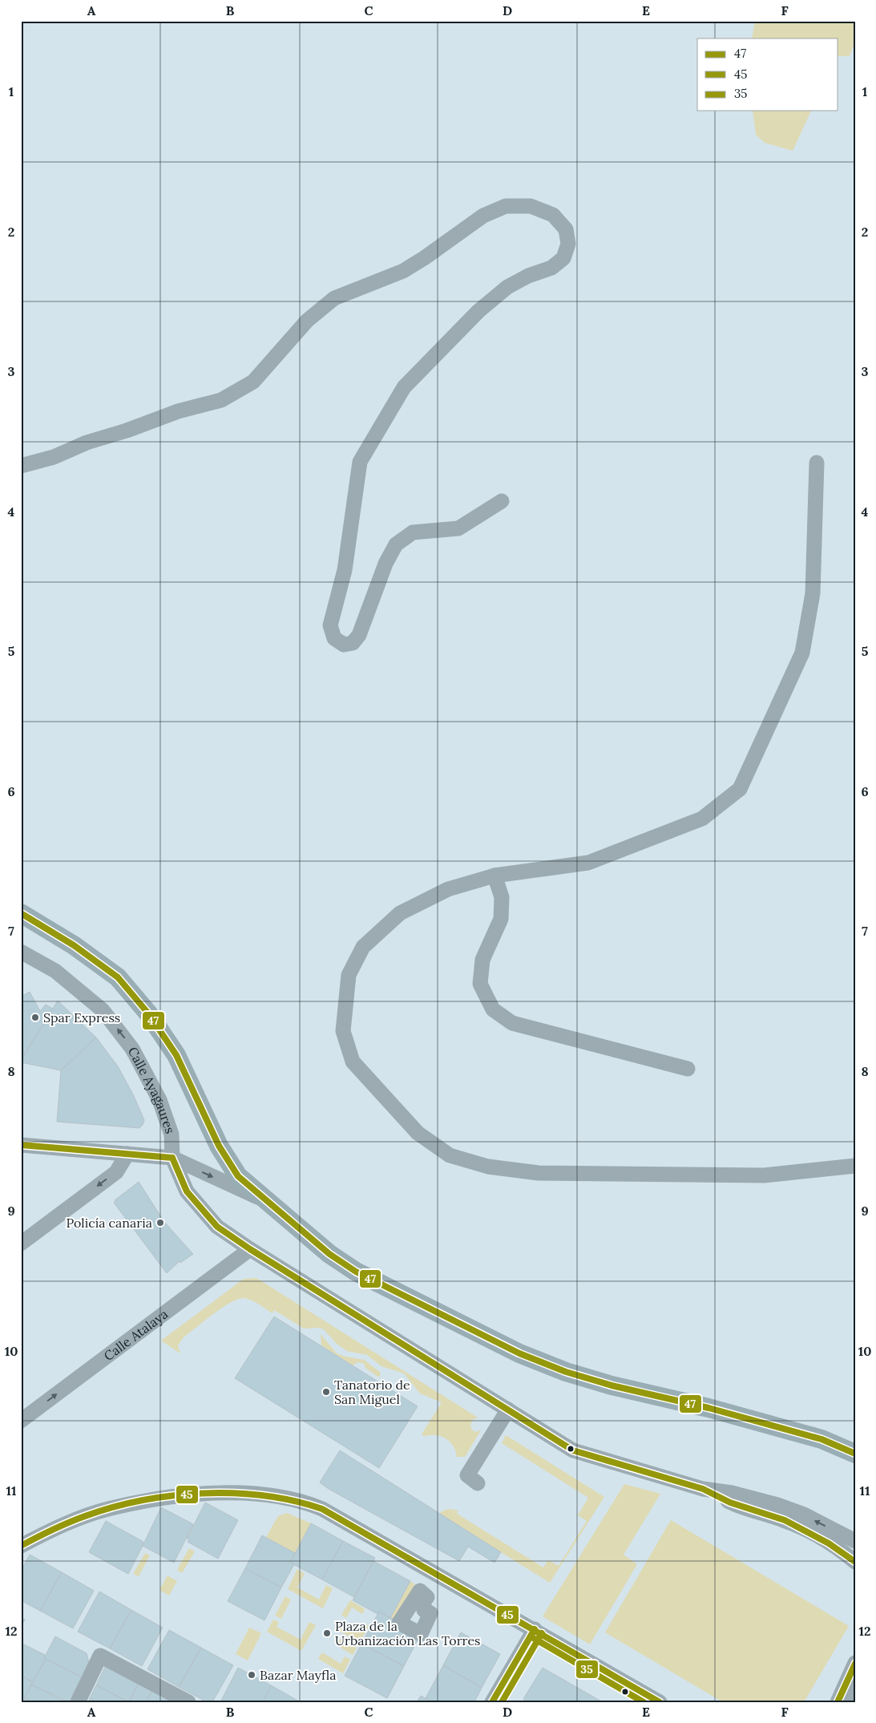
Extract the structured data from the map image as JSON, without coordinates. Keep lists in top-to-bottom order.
{
  "streets": {
    "street": ["Calle Ayagaures", "Calle Atalaya"]
  },
  "crossings": [
    ["Calle Ayagaures", "Calle Atalaya"]
  ],
  "one_way": ["Calle Atalaya"],
  "places": [
    "Spar Express",
    "Policía canaria",
    "Tanatorio de San Miguel",
    "Plaza de la Urbanización Las Torres",
    "Bazar Mayfla"
  ],
  "lines": ["transit line 47", "transit line 45", "transit line 35"],
  "legend": ["47", "45", "35"],
  "grid": {
    "columns": [
      "A",
      "B",
      "C",
      "D",
      "E",
      "F"
    ],
    "rows": [
      "1",
      "2",
      "3",
      "4",
      "5",
      "6",
      "7",
      "8",
      "9",
      "10",
      "11",
      "12"
    ]
  }
}
